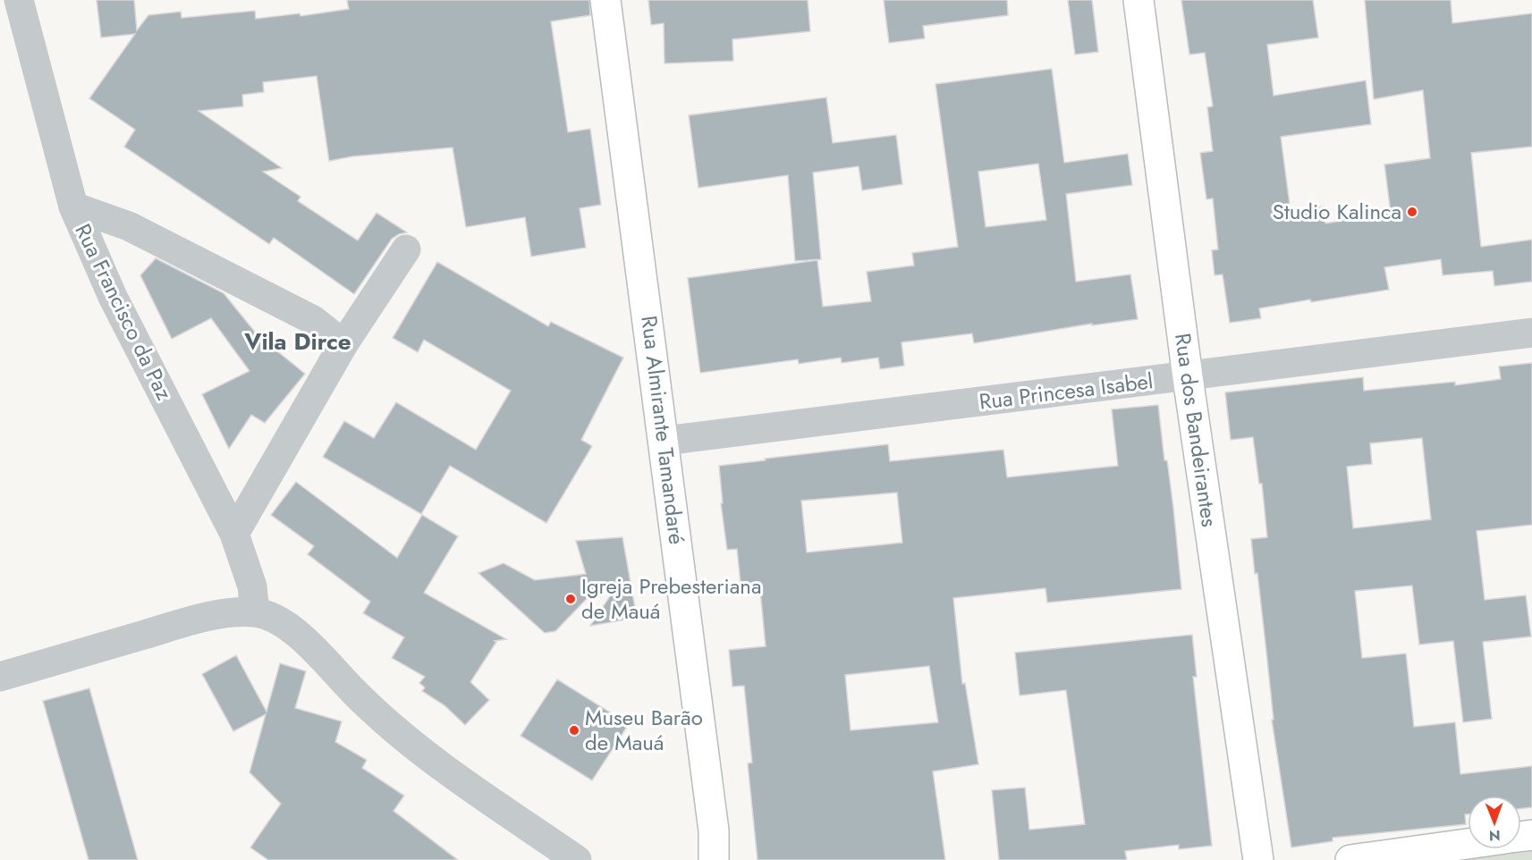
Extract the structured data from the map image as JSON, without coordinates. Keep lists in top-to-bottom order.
{
  "streets": {
    "main road": ["Rua Almirante Tamandaré", "Rua dos Bandeirantes"],
    "street": ["Rua Francisco da Paz", "Rua Princesa Isabel"]
  },
  "crossings": [
    ["Rua Princesa Isabel", "Rua Almirante Tamandaré"],
    ["Rua Princesa Isabel", "Rua dos Bandeirantes"]
  ],
  "districts": ["Vila Dirce"],
  "places": ["Studio Kalinca", "Igreja Prebesteriana de Mauá", "Museu Barão de Mauá"],
  "north": "bottom"
}
